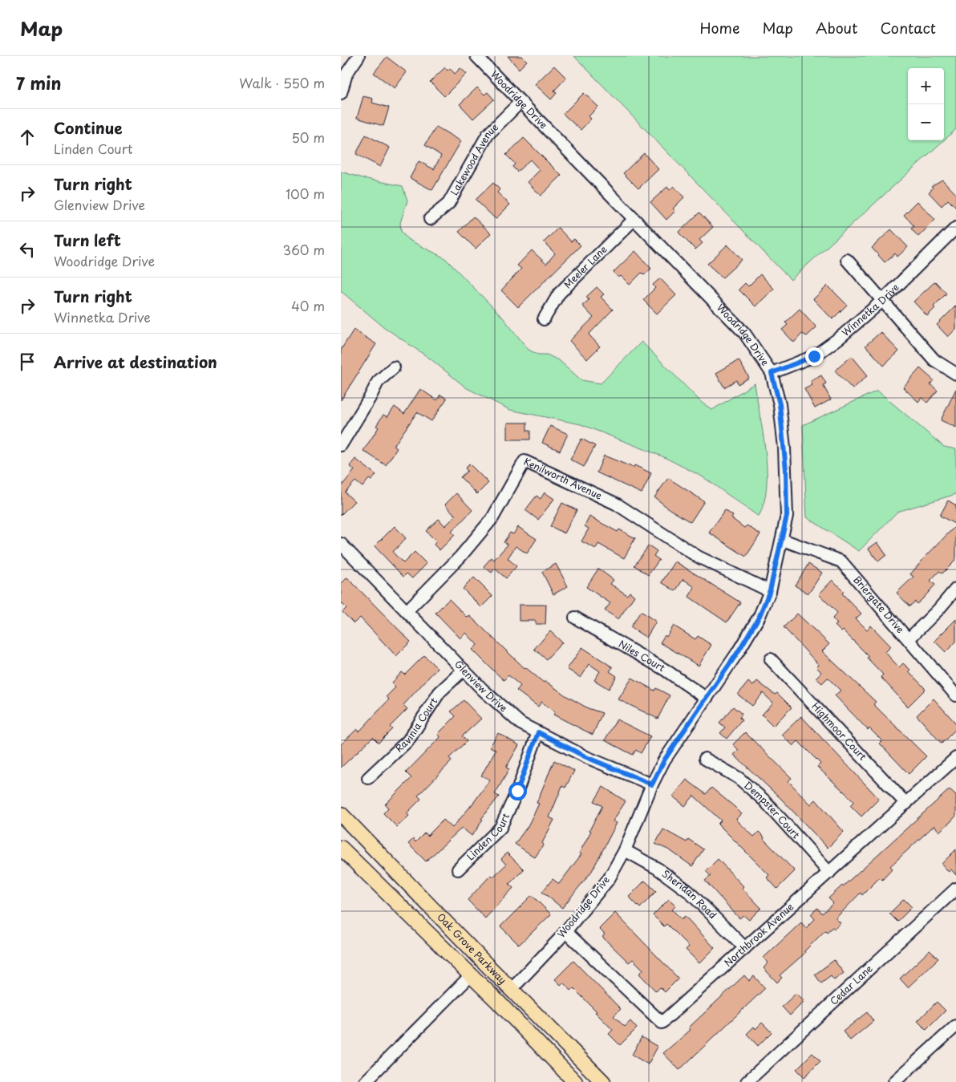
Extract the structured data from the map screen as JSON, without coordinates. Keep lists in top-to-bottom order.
{
  "streets": {
    "main road": ["Oak Grove Parkway"],
    "street": [
      "Woodridge Drive",
      "Lakewood Avenue",
      "Meeler Lane",
      "Winnetka Drive",
      "Kenilworth Avenue",
      "Briergate Drive",
      "Niles Court",
      "Glenview Drive",
      "Ravinia Court",
      "Highmoor Court",
      "Dempster Court",
      "Linden Court",
      "Sheridan Road",
      "Northbrook Avenue",
      "Cedar Lane"
    ]
  },
  "crossings": [
    ["Woodridge Drive", "Lakewood Avenue"],
    ["Woodridge Drive", "Meeler Lane"],
    ["Woodridge Drive", "Winnetka Drive"],
    ["Woodridge Drive", "Kenilworth Avenue"],
    ["Woodridge Drive", "Briergate Drive"],
    ["Woodridge Drive", "Niles Court"],
    ["Woodridge Drive", "Glenview Drive"],
    ["Woodridge Drive", "Sheridan Road"],
    ["Woodridge Drive", "Northbrook Avenue"],
    ["Woodridge Drive", "Oak Grove Parkway"],
    ["Kenilworth Avenue", "Glenview Drive"],
    ["Glenview Drive", "Ravinia Court"],
    ["Glenview Drive", "Linden Court"],
    ["Highmoor Court", "Northbrook Avenue"],
    ["Dempster Court", "Northbrook Avenue"],
    ["Sheridan Road", "Northbrook Avenue"]
  ],
  "page": {
    "header": "Map",
    "nav": [
      "Home",
      "Map",
      "About",
      "Contact"
    ],
    "heading": ["7 min", "Walk · 550 m"],
    "map_buttons": ["+", "−"],
    "list": [
      ["Continue", "Linden Court", "50 m"],
      ["Turn right", "Glenview Drive", "100 m"],
      ["Turn left", "Woodridge Drive", "360 m"],
      ["Turn right", "Winnetka Drive", "40 m"],
      "Arrive at destination"
    ]
  }
}
